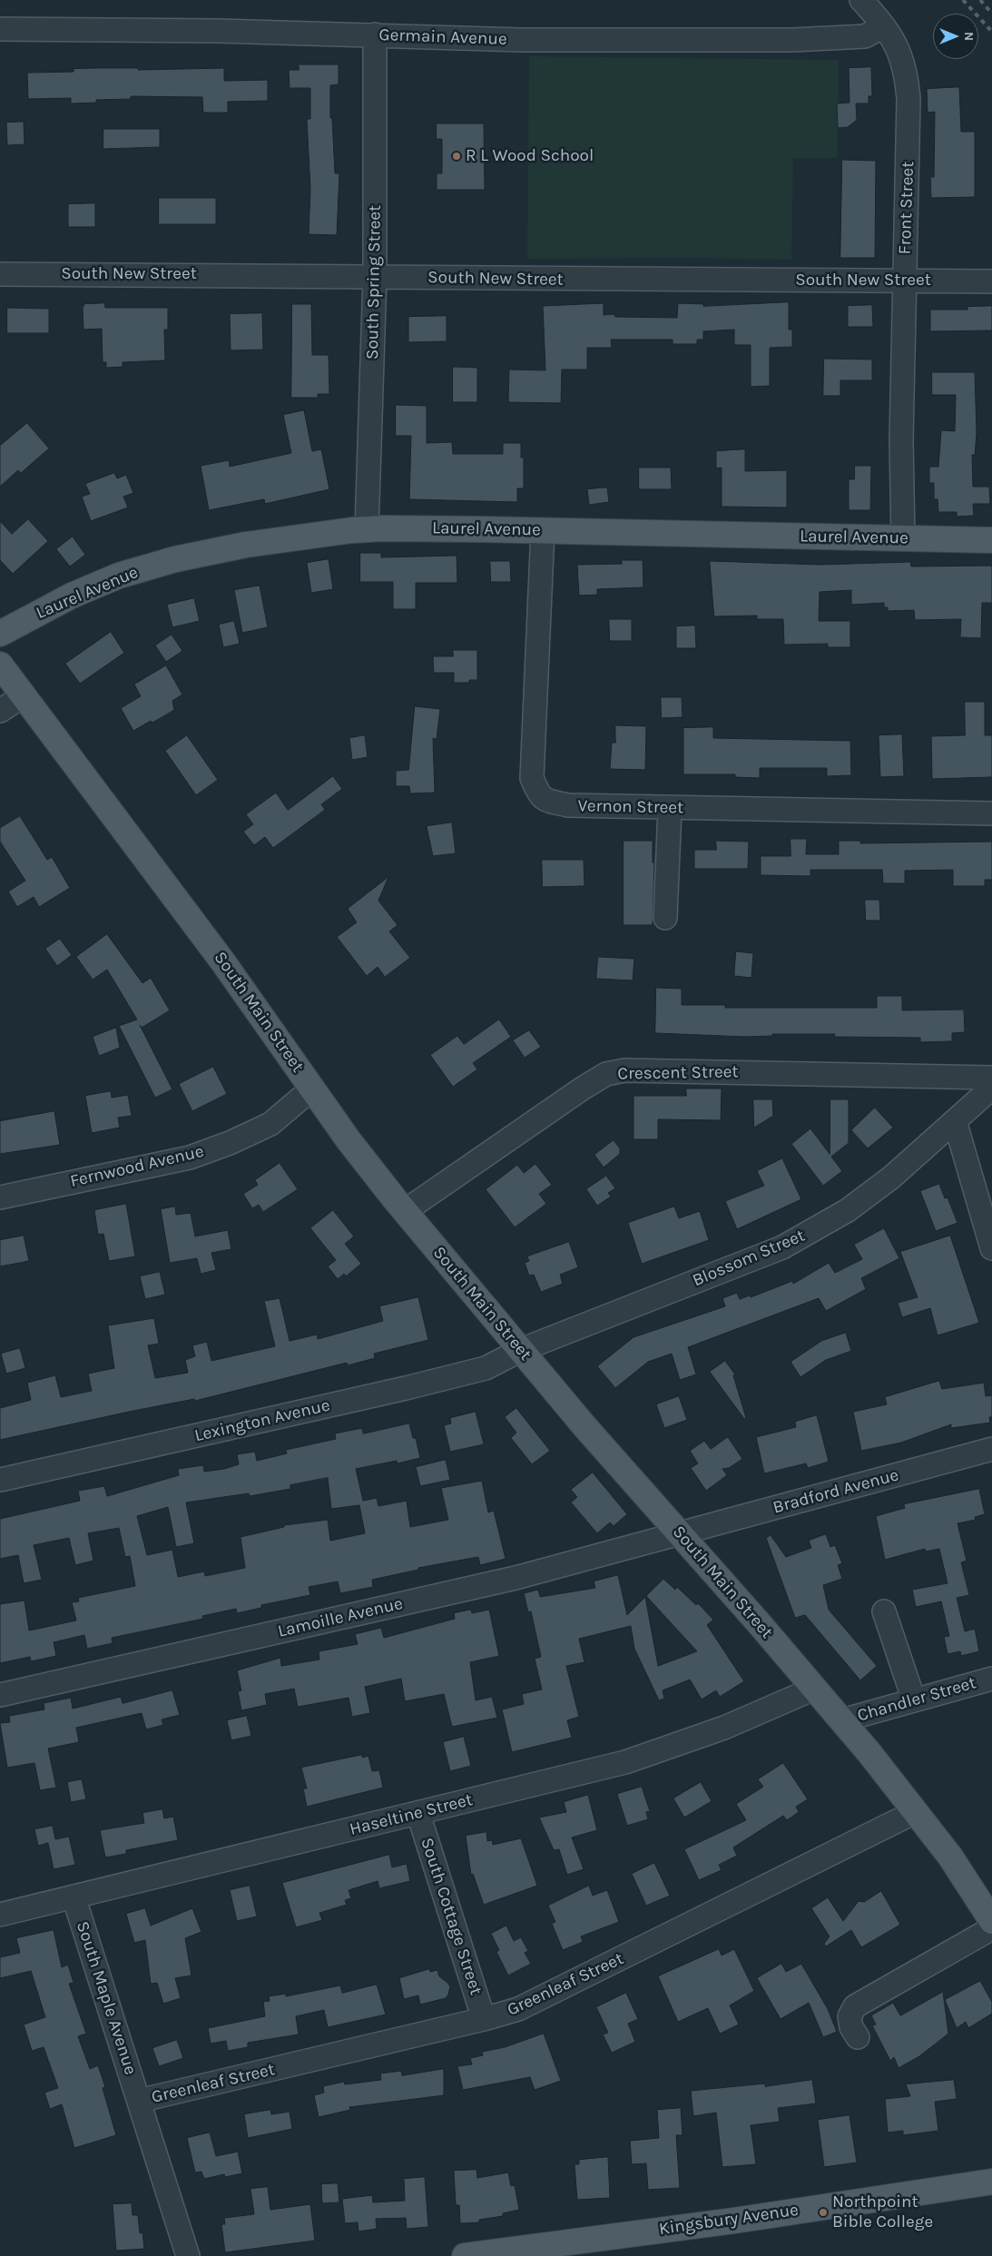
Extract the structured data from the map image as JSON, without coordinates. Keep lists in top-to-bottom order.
{
  "streets": {
    "main road": ["Laurel Avenue", "South Main Street", "Kingsbury Avenue"],
    "street": [
      "Germain Avenue",
      "Front Street",
      "South New Street",
      "South Spring Street",
      "Vernon Street",
      "Crescent Street",
      "Fernwood Avenue",
      "Blossom Street",
      "Lexington Avenue",
      "Bradford Avenue",
      "Lamoille Avenue",
      "Chandler Street",
      "Haseltine Street",
      "South Cottage Street",
      "Greenleaf Street",
      "South Maple Avenue"
    ]
  },
  "crossings": [
    ["Germain Avenue", "Front Street"],
    ["Germain Avenue", "South Spring Street"],
    ["Front Street", "South New Street"],
    ["Front Street", "Laurel Avenue"],
    ["South New Street", "South Spring Street"],
    ["South Spring Street", "Laurel Avenue"],
    ["Laurel Avenue", "Vernon Street"],
    ["South Main Street", "Crescent Street"],
    ["South Main Street", "Fernwood Avenue"],
    ["South Main Street", "Blossom Street"],
    ["South Main Street", "Lexington Avenue"],
    ["South Main Street", "Bradford Avenue"],
    ["South Main Street", "Lamoille Avenue"],
    ["South Main Street", "Chandler Street"],
    ["South Main Street", "Haseltine Street"],
    ["South Main Street", "Greenleaf Street"],
    ["Blossom Street", "Lexington Avenue"],
    ["Bradford Avenue", "Lamoille Avenue"],
    ["Haseltine Street", "South Cottage Street"],
    ["Haseltine Street", "South Maple Avenue"],
    ["South Cottage Street", "Greenleaf Street"],
    ["Greenleaf Street", "South Maple Avenue"]
  ],
  "places": ["R L Wood School", "Northpoint Bible College"],
  "north": "right"
}
